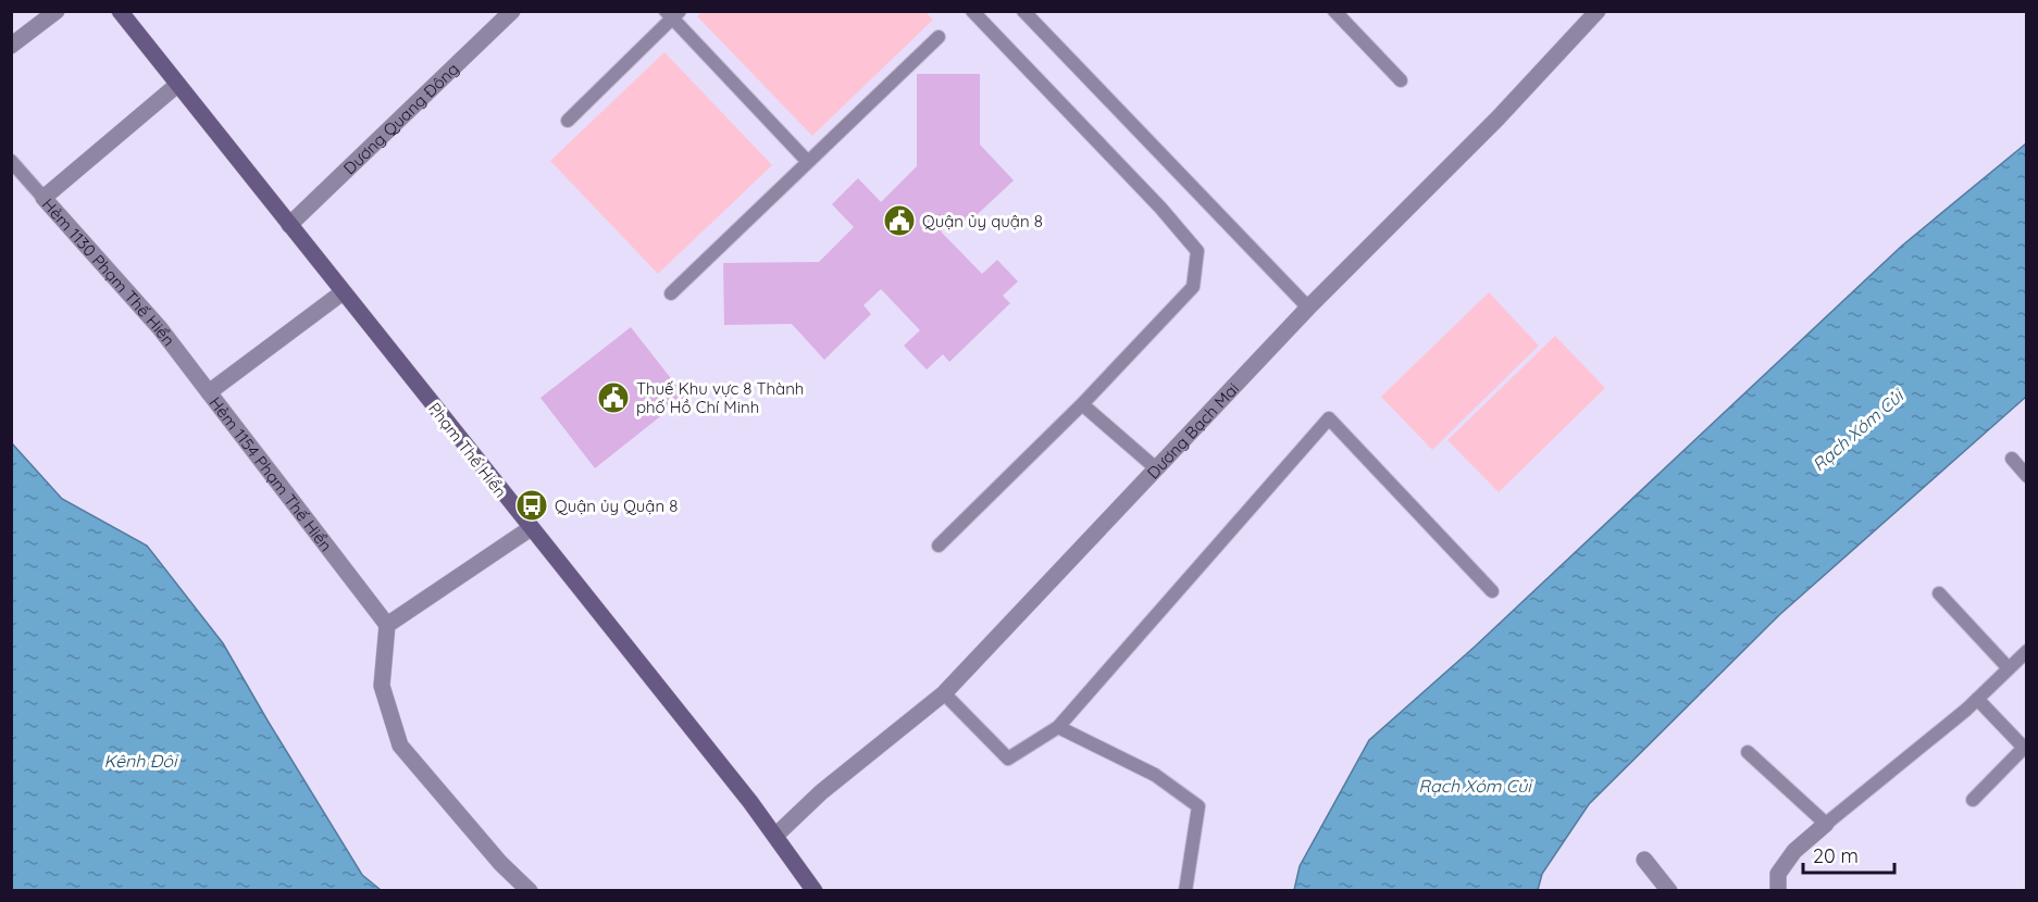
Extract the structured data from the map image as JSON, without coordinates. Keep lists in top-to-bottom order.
{
  "streets": {
    "main road": ["Phạm Thế Hiển"],
    "street": [
      "Dương Quang Đông",
      "Hẻm 1130 Phạm Thế Hiển",
      "Dương Bạch Mai",
      "Hẻm 1154 Phạm Thế Hiển"
    ]
  },
  "crossings": [
    ["Dương Quang Đông", "Phạm Thế Hiển"],
    ["Hẻm 1130 Phạm Thế Hiển", "Phạm Thế Hiển"],
    ["Hẻm 1130 Phạm Thế Hiển", "Hẻm 1154 Phạm Thế Hiển"],
    ["Dương Bạch Mai", "Phạm Thế Hiển"],
    ["Phạm Thế Hiển", "Hẻm 1154 Phạm Thế Hiển"]
  ],
  "water": ["Rạch Xóm Củi", "Kênh Đôi"],
  "places": {
    "public building": ["Quận ủy quận 8", "Thuế Khu vực 8 Thành phố Hồ Chí Minh"],
    "bus stop": ["Quận ủy Quận 8"]
  },
  "scale_bar": "20 m"
}
